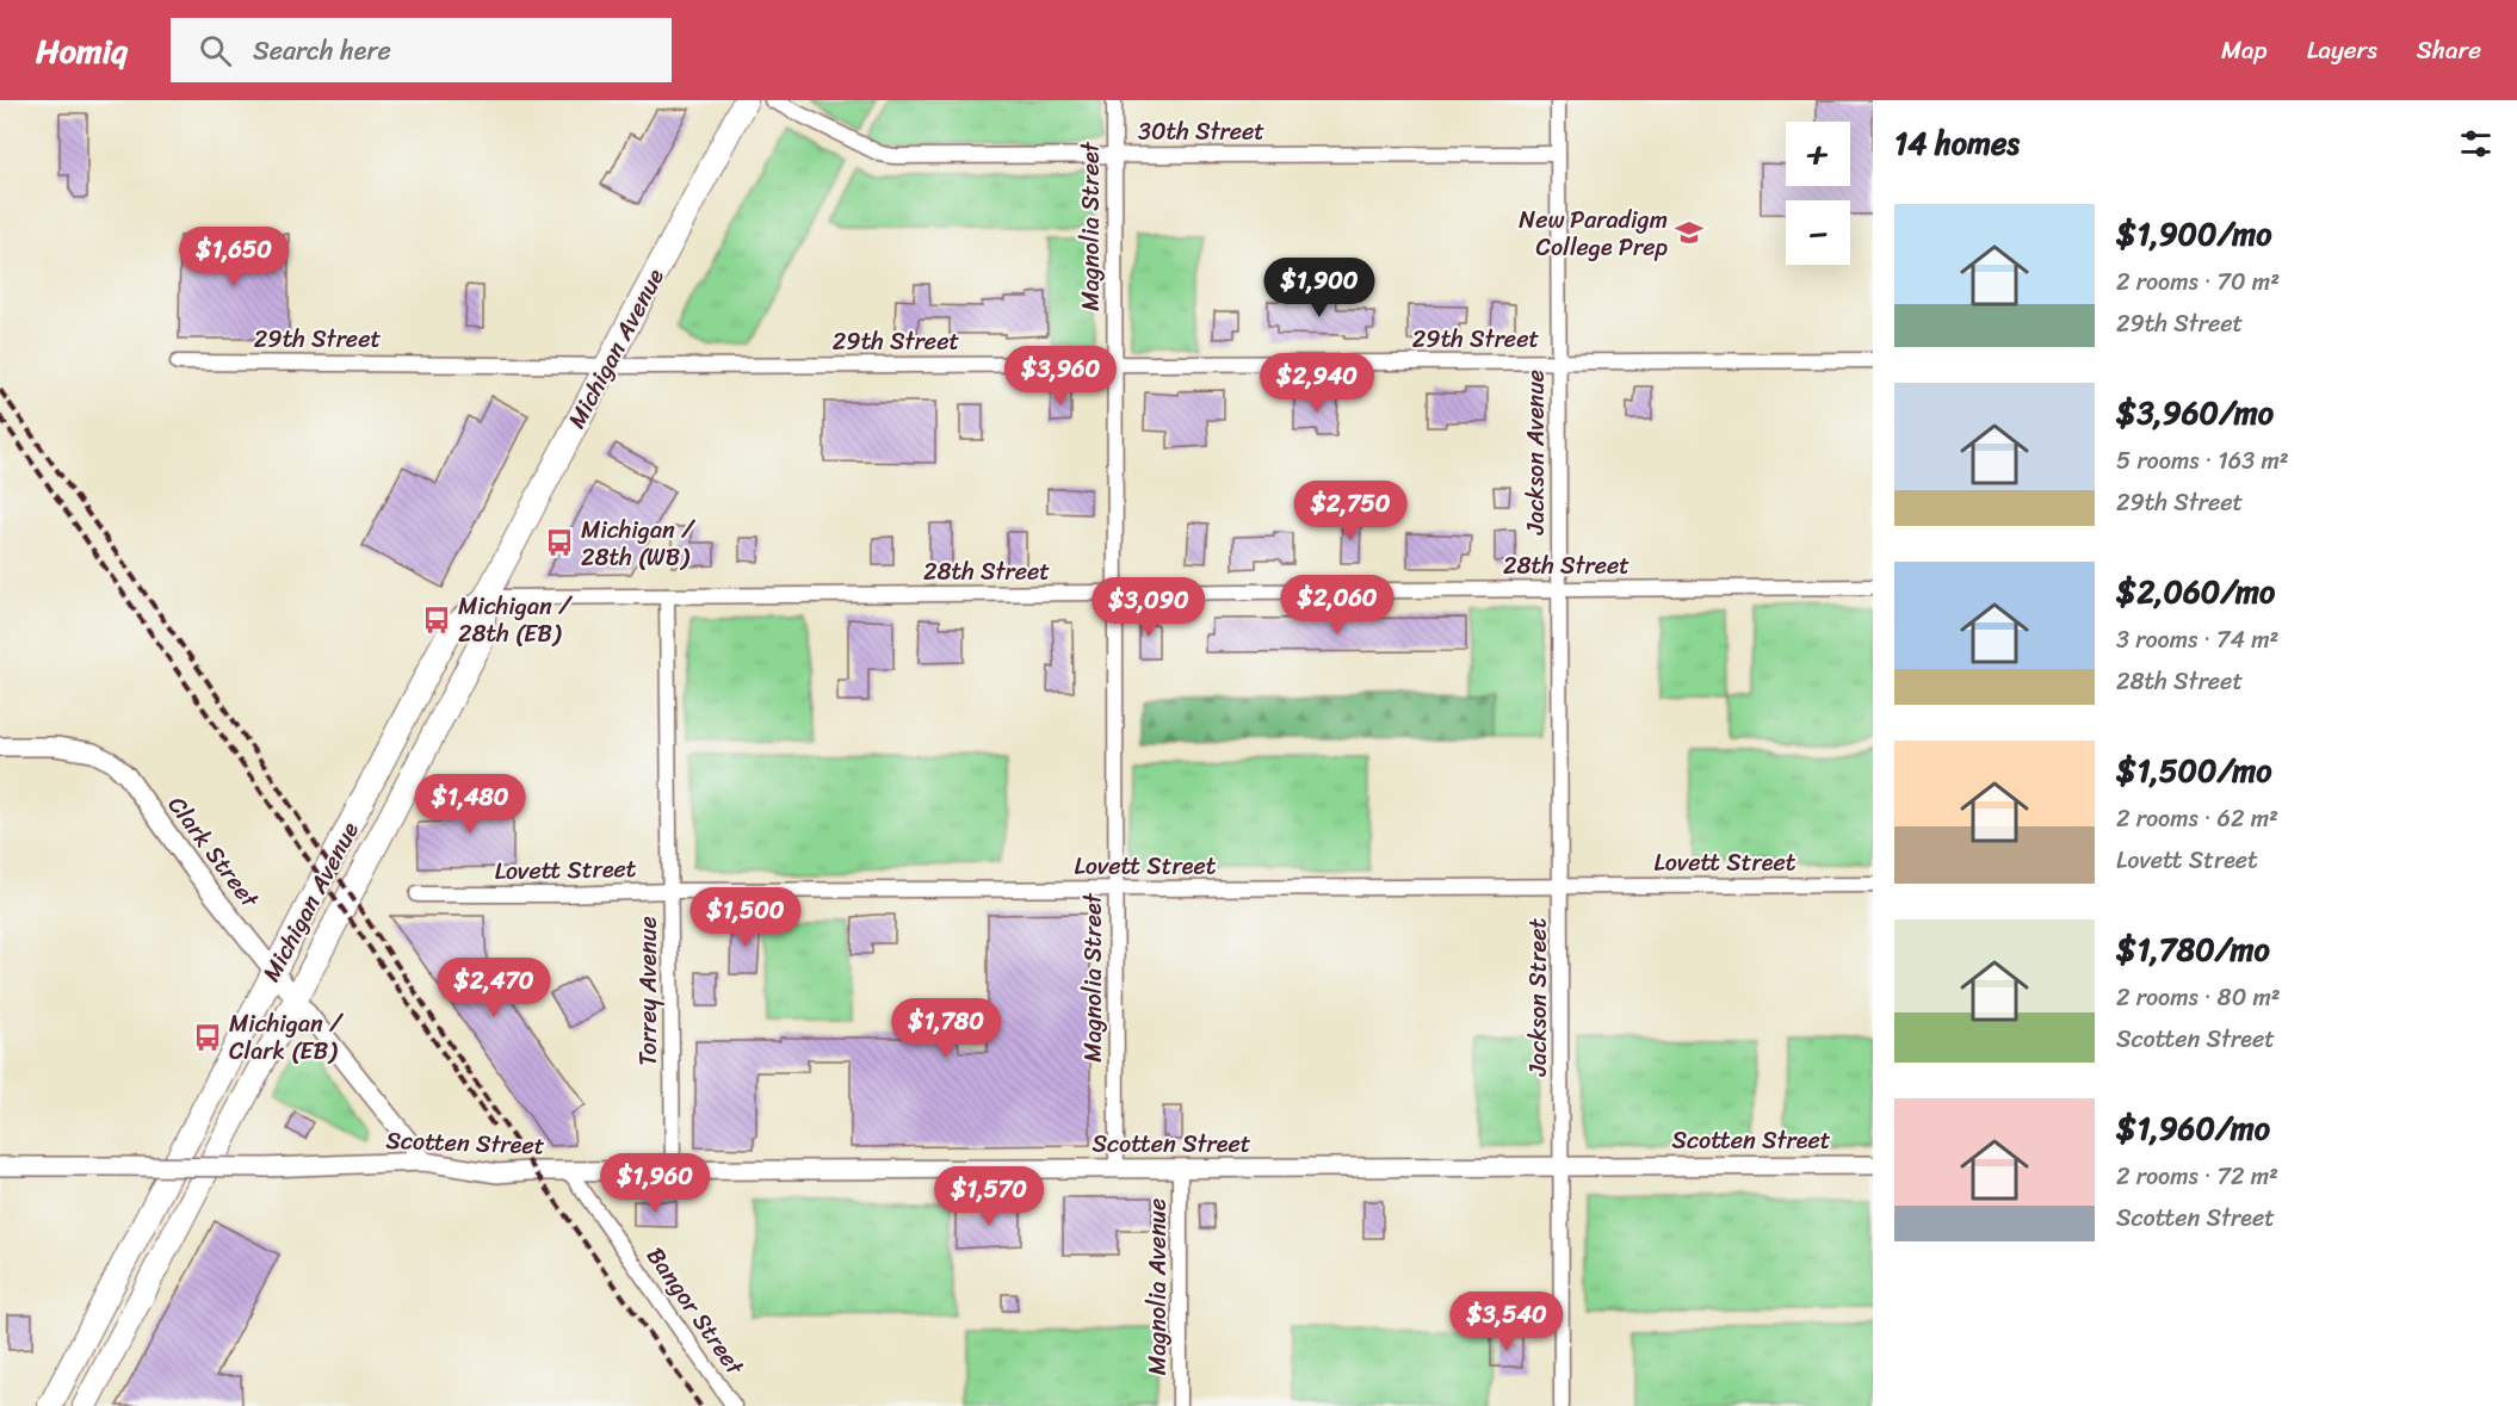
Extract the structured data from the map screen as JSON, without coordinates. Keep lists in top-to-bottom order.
{
  "streets": {
    "main road": ["Michigan Avenue"],
    "street": [
      "30th Street",
      "Magnolia Street",
      "29th Street",
      "Jackson Avenue",
      "28th Street",
      "Clark Street",
      "Lovett Street",
      "Torrey Avenue",
      "Jackson Street",
      "Scotten Street",
      "Magnolia Avenue",
      "Bangor Street"
    ]
  },
  "crossings": [
    ["30th Street", "Magnolia Street"],
    ["30th Street", "Jackson Avenue"],
    ["Magnolia Street", "29th Street"],
    ["Magnolia Street", "28th Street"],
    ["Magnolia Street", "Lovett Street"],
    ["Magnolia Street", "Scotten Street"],
    ["29th Street", "Michigan Avenue"],
    ["29th Street", "Jackson Avenue"],
    ["Michigan Avenue", "28th Street"],
    ["Michigan Avenue", "Clark Street"],
    ["Jackson Avenue", "28th Street"],
    ["Jackson Avenue", "Jackson Street"],
    ["28th Street", "Torrey Avenue"],
    ["28th Street", "Jackson Street"],
    ["Clark Street", "Scotten Street"],
    ["Lovett Street", "Torrey Avenue"],
    ["Lovett Street", "Jackson Street"],
    ["Torrey Avenue", "Scotten Street"],
    ["Jackson Street", "Scotten Street"],
    ["Scotten Street", "Magnolia Avenue"],
    ["Scotten Street", "Bangor Street"]
  ],
  "places": {
    "school or university": ["New Paradigm College Prep"],
    "bus stop": ["Michigan / 28th (WB)", "Michigan / 28th (EB)", "Michigan / Clark (EB)"]
  },
  "page": {
    "header": "Homiq",
    "search": "Search here",
    "nav": ["Map", "Layers", "Share"],
    "heading": "14 homes",
    "map_buttons": ["+", "−"],
    "list": [
      {
        "name": "$1,900/mo",
        "note": "2 rooms · 70 m² · 29th Street"
      },
      {
        "name": "$3,960/mo",
        "note": "5 rooms · 163 m² · 29th Street"
      },
      {
        "name": "$2,060/mo",
        "note": "3 rooms · 74 m² · 28th Street"
      },
      {
        "name": "$1,500/mo",
        "note": "2 rooms · 62 m² · Lovett Street"
      },
      {
        "name": "$1,780/mo",
        "note": "2 rooms · 80 m² · Scotten Street"
      },
      {
        "name": "$1,960/mo",
        "note": "2 rooms · 72 m² · Scotten Street"
      }
    ],
    "price": [
      "$1,650",
      "$1,900",
      "$3,960",
      "$2,940",
      "$2,750",
      "$2,060",
      "$3,090",
      "$1,480",
      "$1,500",
      "$2,470",
      "$1,780",
      "$1,960",
      "$1,570",
      "$3,540"
    ]
  }
}
